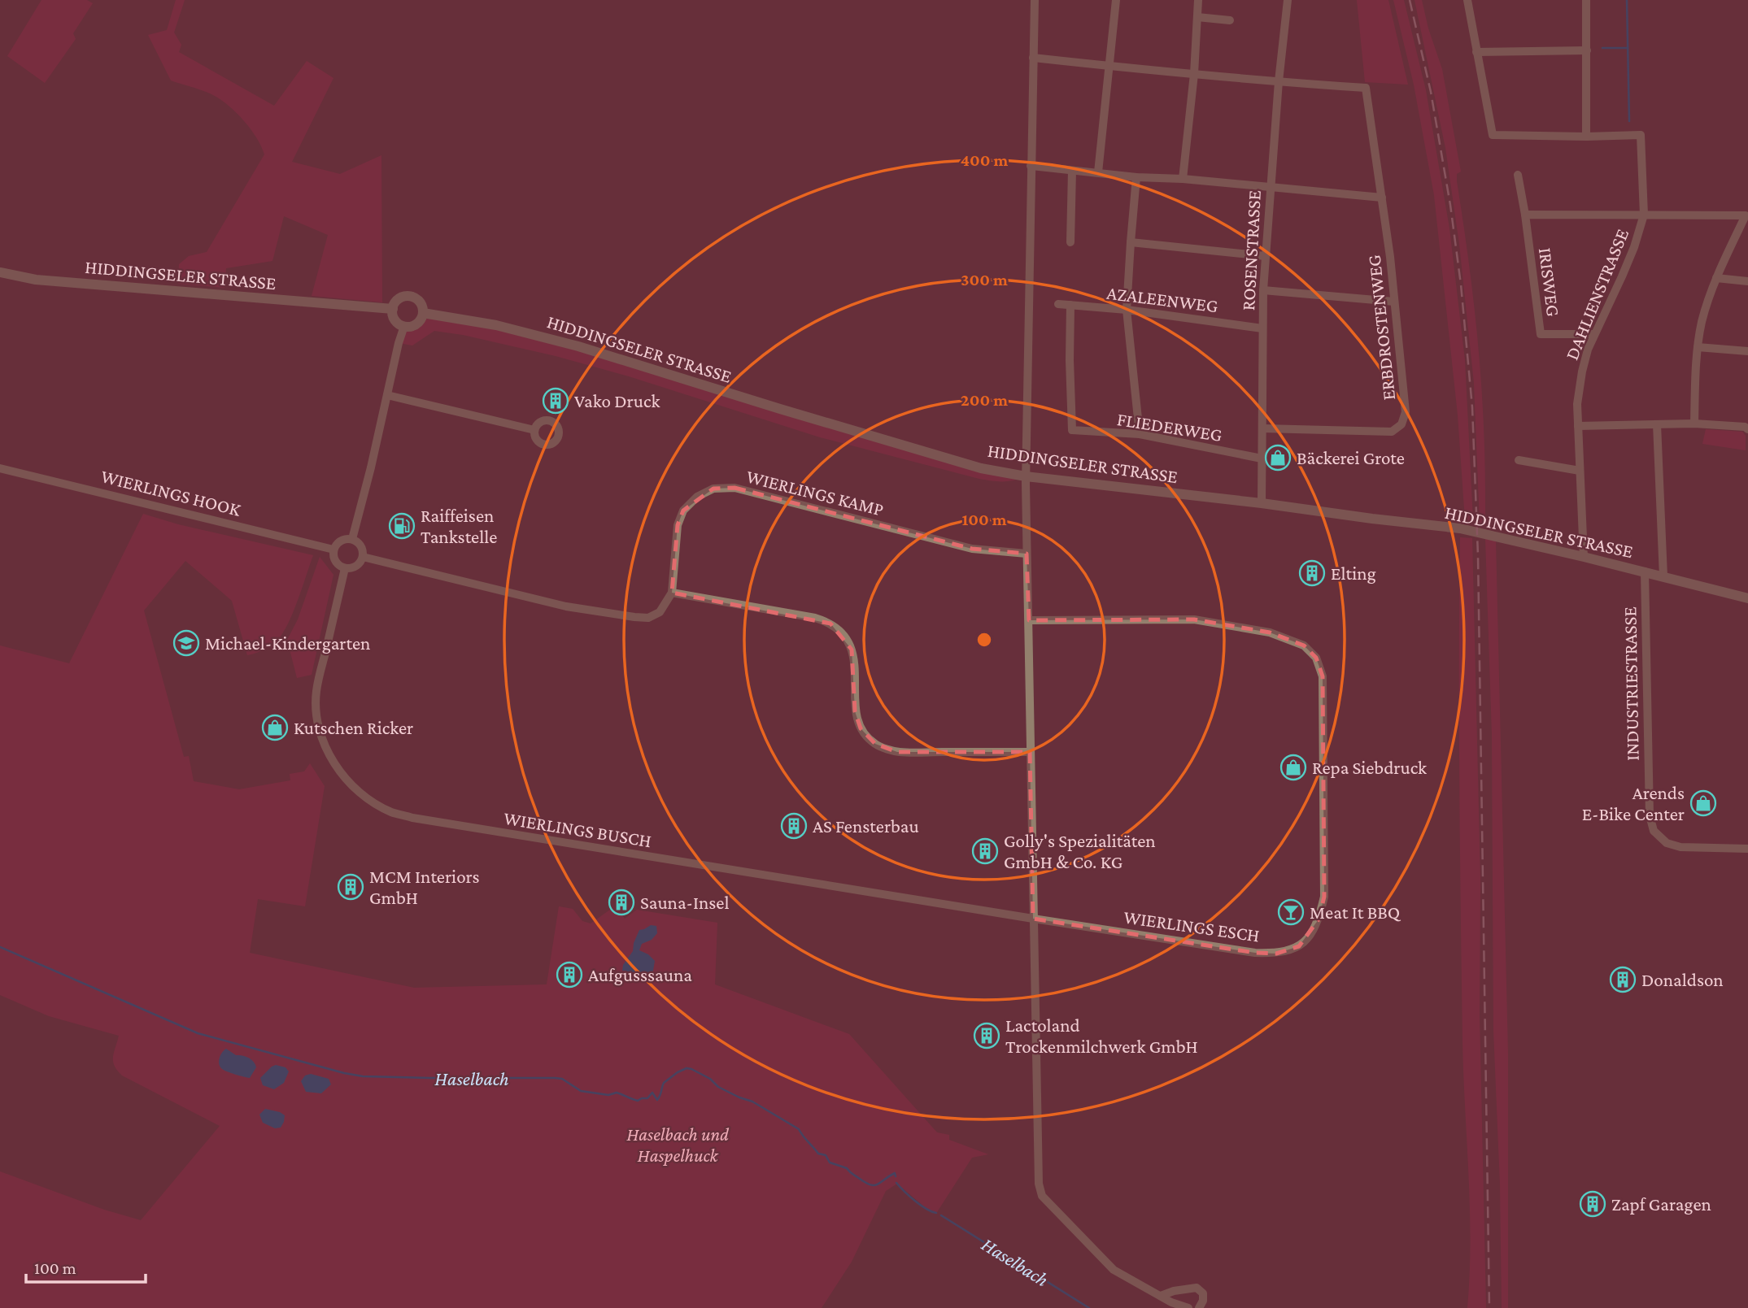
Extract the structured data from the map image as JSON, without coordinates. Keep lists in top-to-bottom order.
{
  "streets": {
    "street": [
      "ROSENSTRASSE",
      "HIDDINGSELER STRASSE",
      "IRISWEG",
      "DAHLIENSTRASSE",
      "AZALEENWEG",
      "ERBDROSTENWEG",
      "FLIEDERWEG",
      "WIERLINGS HOOK",
      "WIERLINGS KAMP",
      "INDUSTRIESTRASSE",
      "WIERLINGS BUSCH",
      "WIERLINGS ESCH"
    ]
  },
  "crossings": [
    ["ROSENSTRASSE", "HIDDINGSELER STRASSE"],
    ["ROSENSTRASSE", "AZALEENWEG"],
    ["ROSENSTRASSE", "ERBDROSTENWEG"],
    ["ROSENSTRASSE", "FLIEDERWEG"],
    ["HIDDINGSELER STRASSE", "DAHLIENSTRASSE"],
    ["HIDDINGSELER STRASSE", "INDUSTRIESTRASSE"],
    ["IRISWEG", "DAHLIENSTRASSE"],
    ["AZALEENWEG", "FLIEDERWEG"],
    ["WIERLINGS HOOK", "WIERLINGS BUSCH"],
    ["WIERLINGS BUSCH", "WIERLINGS ESCH"]
  ],
  "water": ["Haselbach"],
  "parks": ["Haselbach und Haspelhuck"],
  "places": {
    "building": [
      "Vako Druck",
      "Elting",
      "AS Fensterbau",
      "Golly's Spezialitäten GmbH & Co. KG",
      "MCM Interiors GmbH",
      "Sauna-Insel",
      "Aufgusssauna",
      "Donaldson",
      "Lactoland Trockenmilchwerk GmbH",
      "Zapf Garagen"
    ],
    "shop": [
      "Bäckerei Grote",
      "Kutschen Ricker",
      "Repa Siebdruck",
      "Arends E-Bike Center"
    ],
    "fuel station": ["Raiffeisen Tankstelle"],
    "school or university": ["Michael-Kindergarten"],
    "bar": ["Meat It BBQ"]
  },
  "scale_bar": "100 m",
  "rings": [
    "400 m",
    "300 m",
    "200 m",
    "100 m"
  ]
}
